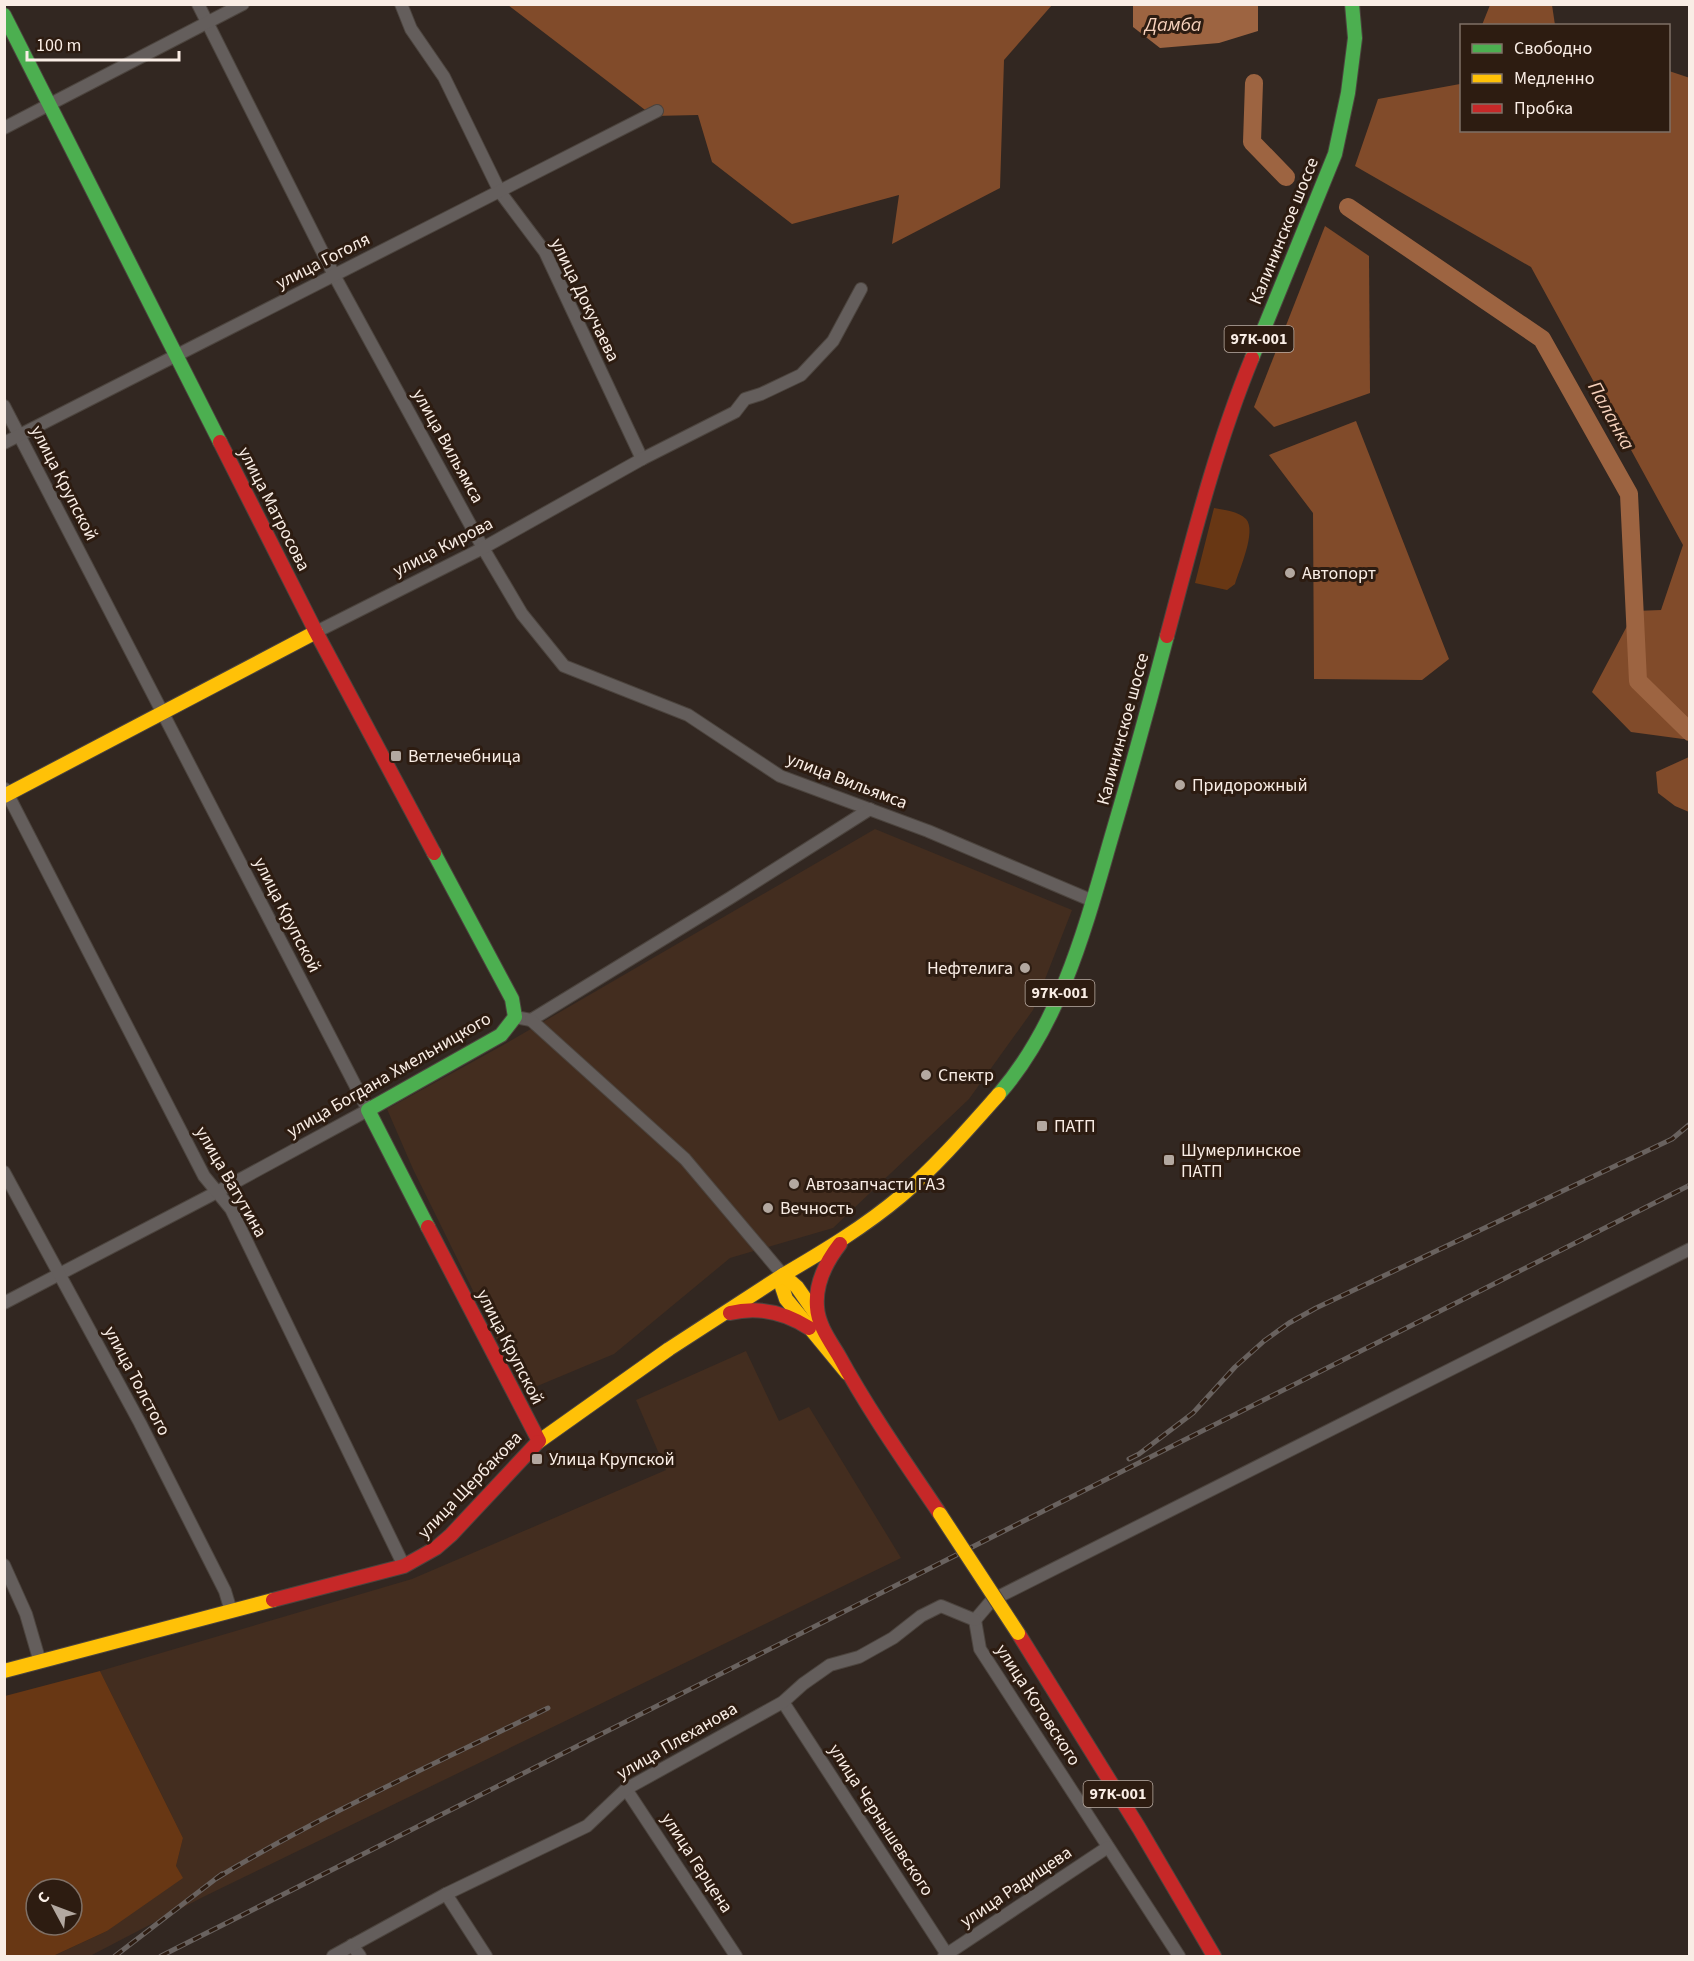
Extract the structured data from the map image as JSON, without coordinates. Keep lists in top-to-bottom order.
{
  "streets": {
    "main road": [
      "Калининское шоссе",
      "97К-001",
      "улица Крупской",
      "улица Матросова",
      "улица Кирова",
      "улица Богдана Хмельницкого",
      "улица Щербакова"
    ],
    "street": [
      "улица Гоголя",
      "улица Докучаева",
      "улица Вильямса",
      "улица Ватутина",
      "улица Толстого",
      "улица Котовского",
      "улица Плеханова",
      "улица Чернышевского",
      "улица Герцена",
      "улица Радищева"
    ]
  },
  "crossings": [
    ["Калининское шоссе", "97К-001"],
    ["Калининское шоссе", "улица Вильямса"],
    ["Калининское шоссе", "улица Щербакова"],
    ["улица Гоголя", "улица Докучаева"],
    ["улица Гоголя", "улица Вильямса"],
    ["улица Гоголя", "улица Крупской"],
    ["улица Гоголя", "улица Матросова"],
    ["улица Докучаева", "улица Кирова"],
    ["97К-001", "улица Щербакова"],
    ["улица Вильямса", "улица Кирова"],
    ["улица Крупской", "улица Кирова"],
    ["улица Крупской", "улица Богдана Хмельницкого"],
    ["улица Крупской", "улица Щербакова"],
    ["улица Матросова", "улица Кирова"],
    ["улица Матросова", "улица Богдана Хмельницкого"],
    ["улица Кирова", "улица Ватутина"],
    ["улица Богдана Хмельницкого", "улица Ватутина"],
    ["улица Богдана Хмельницкого", "улица Толстого"],
    ["улица Ватутина", "улица Щербакова"],
    ["улица Толстого", "улица Щербакова"],
    ["улица Котовского", "улица Плеханова"],
    ["улица Котовского", "улица Радищева"],
    ["улица Плеханова", "улица Чернышевского"],
    ["улица Плеханова", "улица Герцена"],
    ["улица Чернышевского", "улица Радищева"]
  ],
  "water": ["Дамба", "Паланка"],
  "places": {
    "other": [
      "Автопорт",
      "Придорожный",
      "Нефтелига",
      "Спектр",
      "Автозапчасти ГАЗ",
      "Вечность"
    ],
    "transit": [
      "Ветлечебница",
      "ПАТП",
      "Шумерлинское ПАТП",
      "Улица Крупской"
    ]
  },
  "legend": ["Свободно", "Медленно", "Пробка"],
  "scale_bar": "100 m",
  "north": "top left"
}
